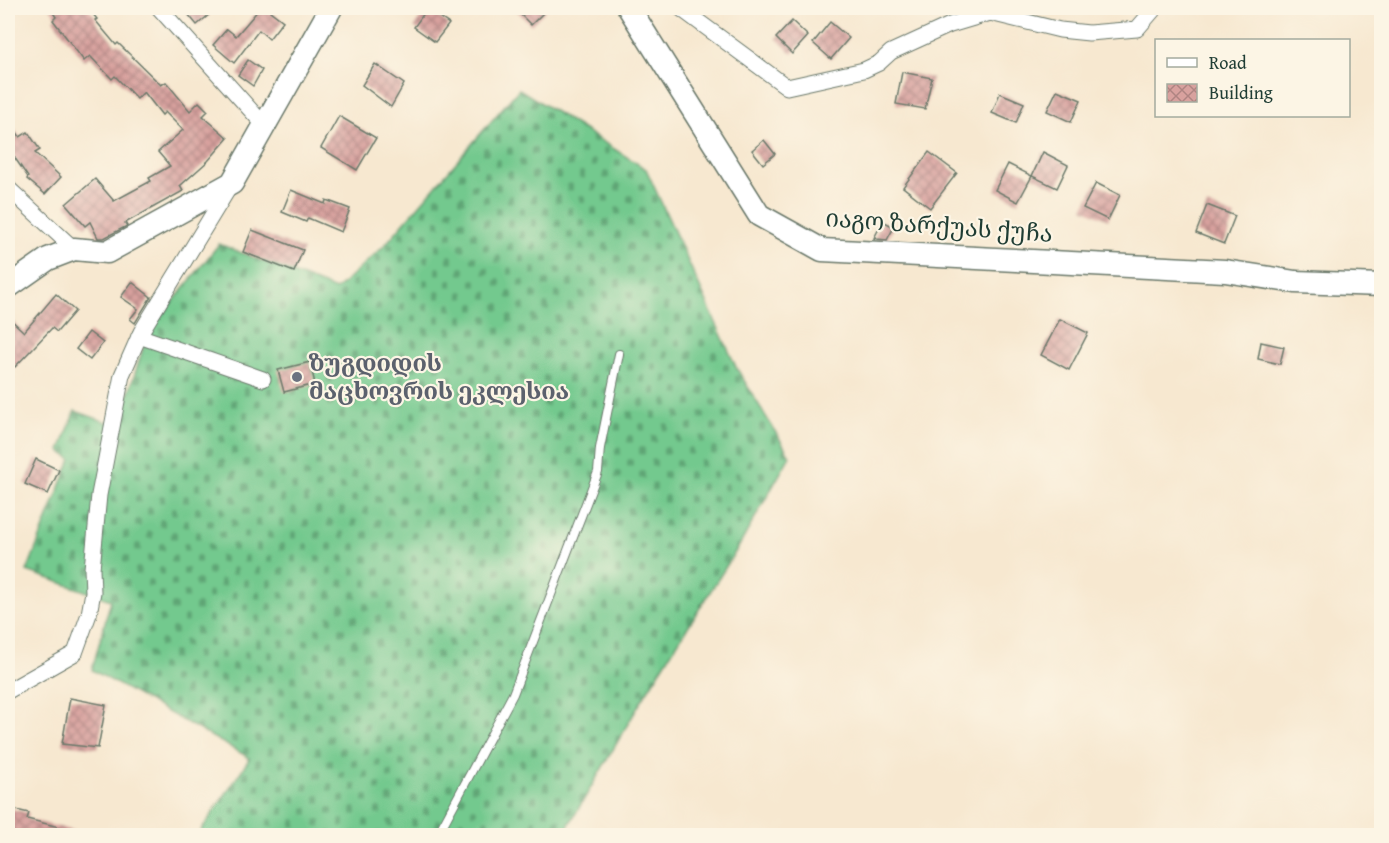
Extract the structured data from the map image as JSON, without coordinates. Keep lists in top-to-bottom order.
{
  "streets": {
    "street": ["იაგო ზარქუას ქუჩა"]
  },
  "places": ["ზუგდიდის მაცხოვრის ეკლესია"],
  "legend": ["Road", "Building"]
}
